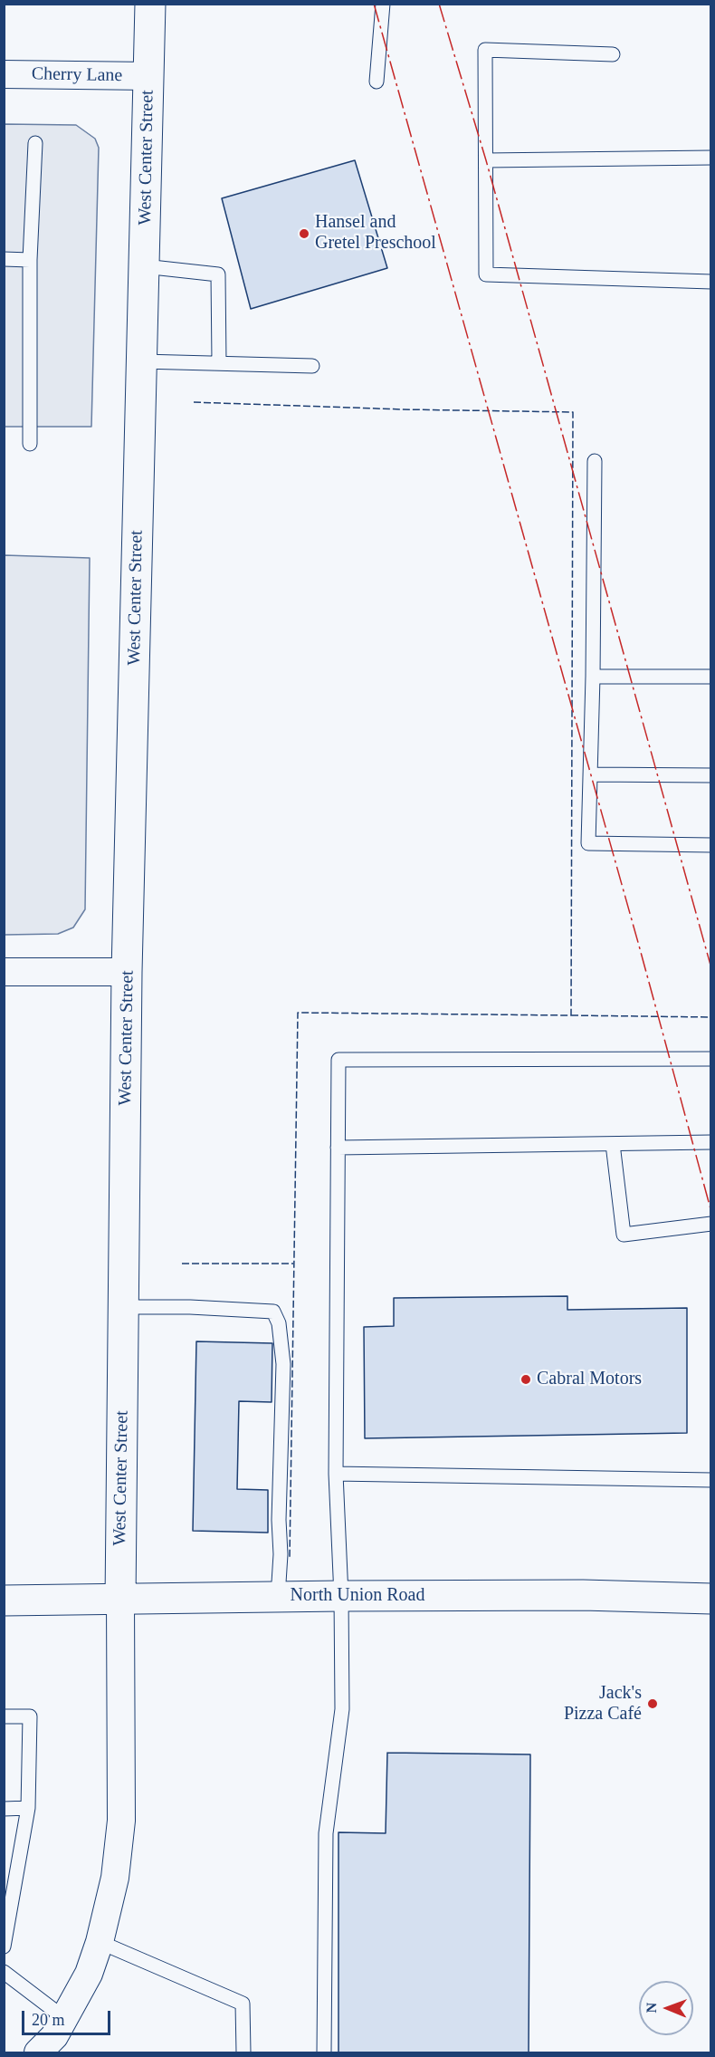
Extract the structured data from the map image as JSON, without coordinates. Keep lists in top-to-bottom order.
{
  "streets": {
    "street": ["Cherry Lane", "West Center Street", "North Union Road"]
  },
  "crossings": [
    ["Cherry Lane", "West Center Street"],
    ["West Center Street", "North Union Road"]
  ],
  "places": ["Hansel and Gretel Preschool", "Cabral Motors", "Jack's Pizza Café"],
  "scale_bar": "20 m",
  "north": "left"
}
